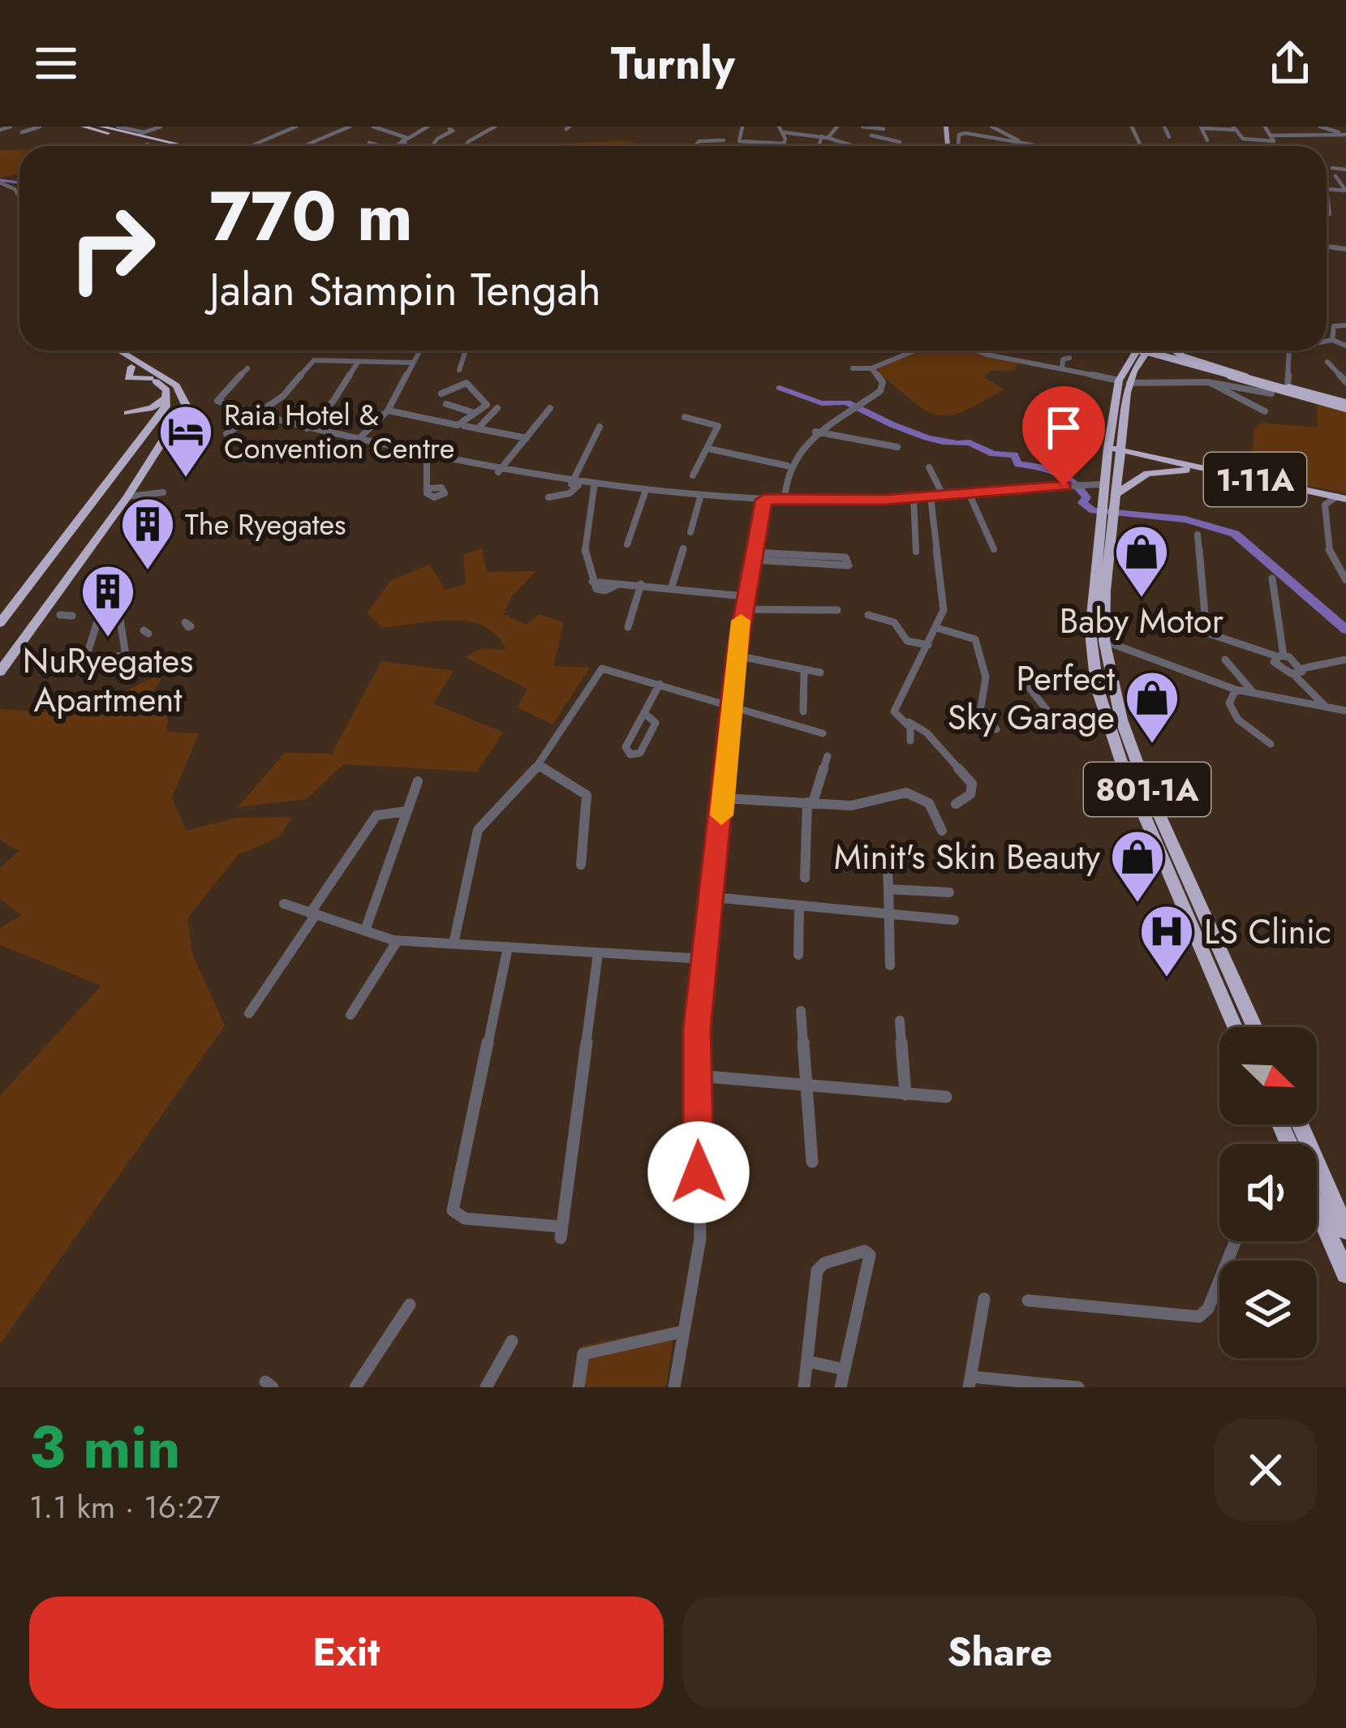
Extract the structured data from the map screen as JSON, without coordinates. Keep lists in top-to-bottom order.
{
  "streets": {
    "highway": ["1-11A", "801-1A"]
  },
  "crossings": [
    ["1-11A", "801-1A"]
  ],
  "places": {
    "hotel": ["Raia Hotel & Convention Centre"],
    "building": ["The Ryegates", "NuRyegates Apartment"],
    "shop": ["Baby Motor", "Perfect Sky Garage", "Minit's Skin Beauty"],
    "hospital": ["LS Clinic"]
  },
  "north": "bottom right",
  "page": {
    "header": "Turnly",
    "turn": ["770 m", "Jalan Stampin Tengah"],
    "heading": ["3 min", "1.1 km · 16:27"],
    "buttons": ["Exit", "Share"]
  }
}
